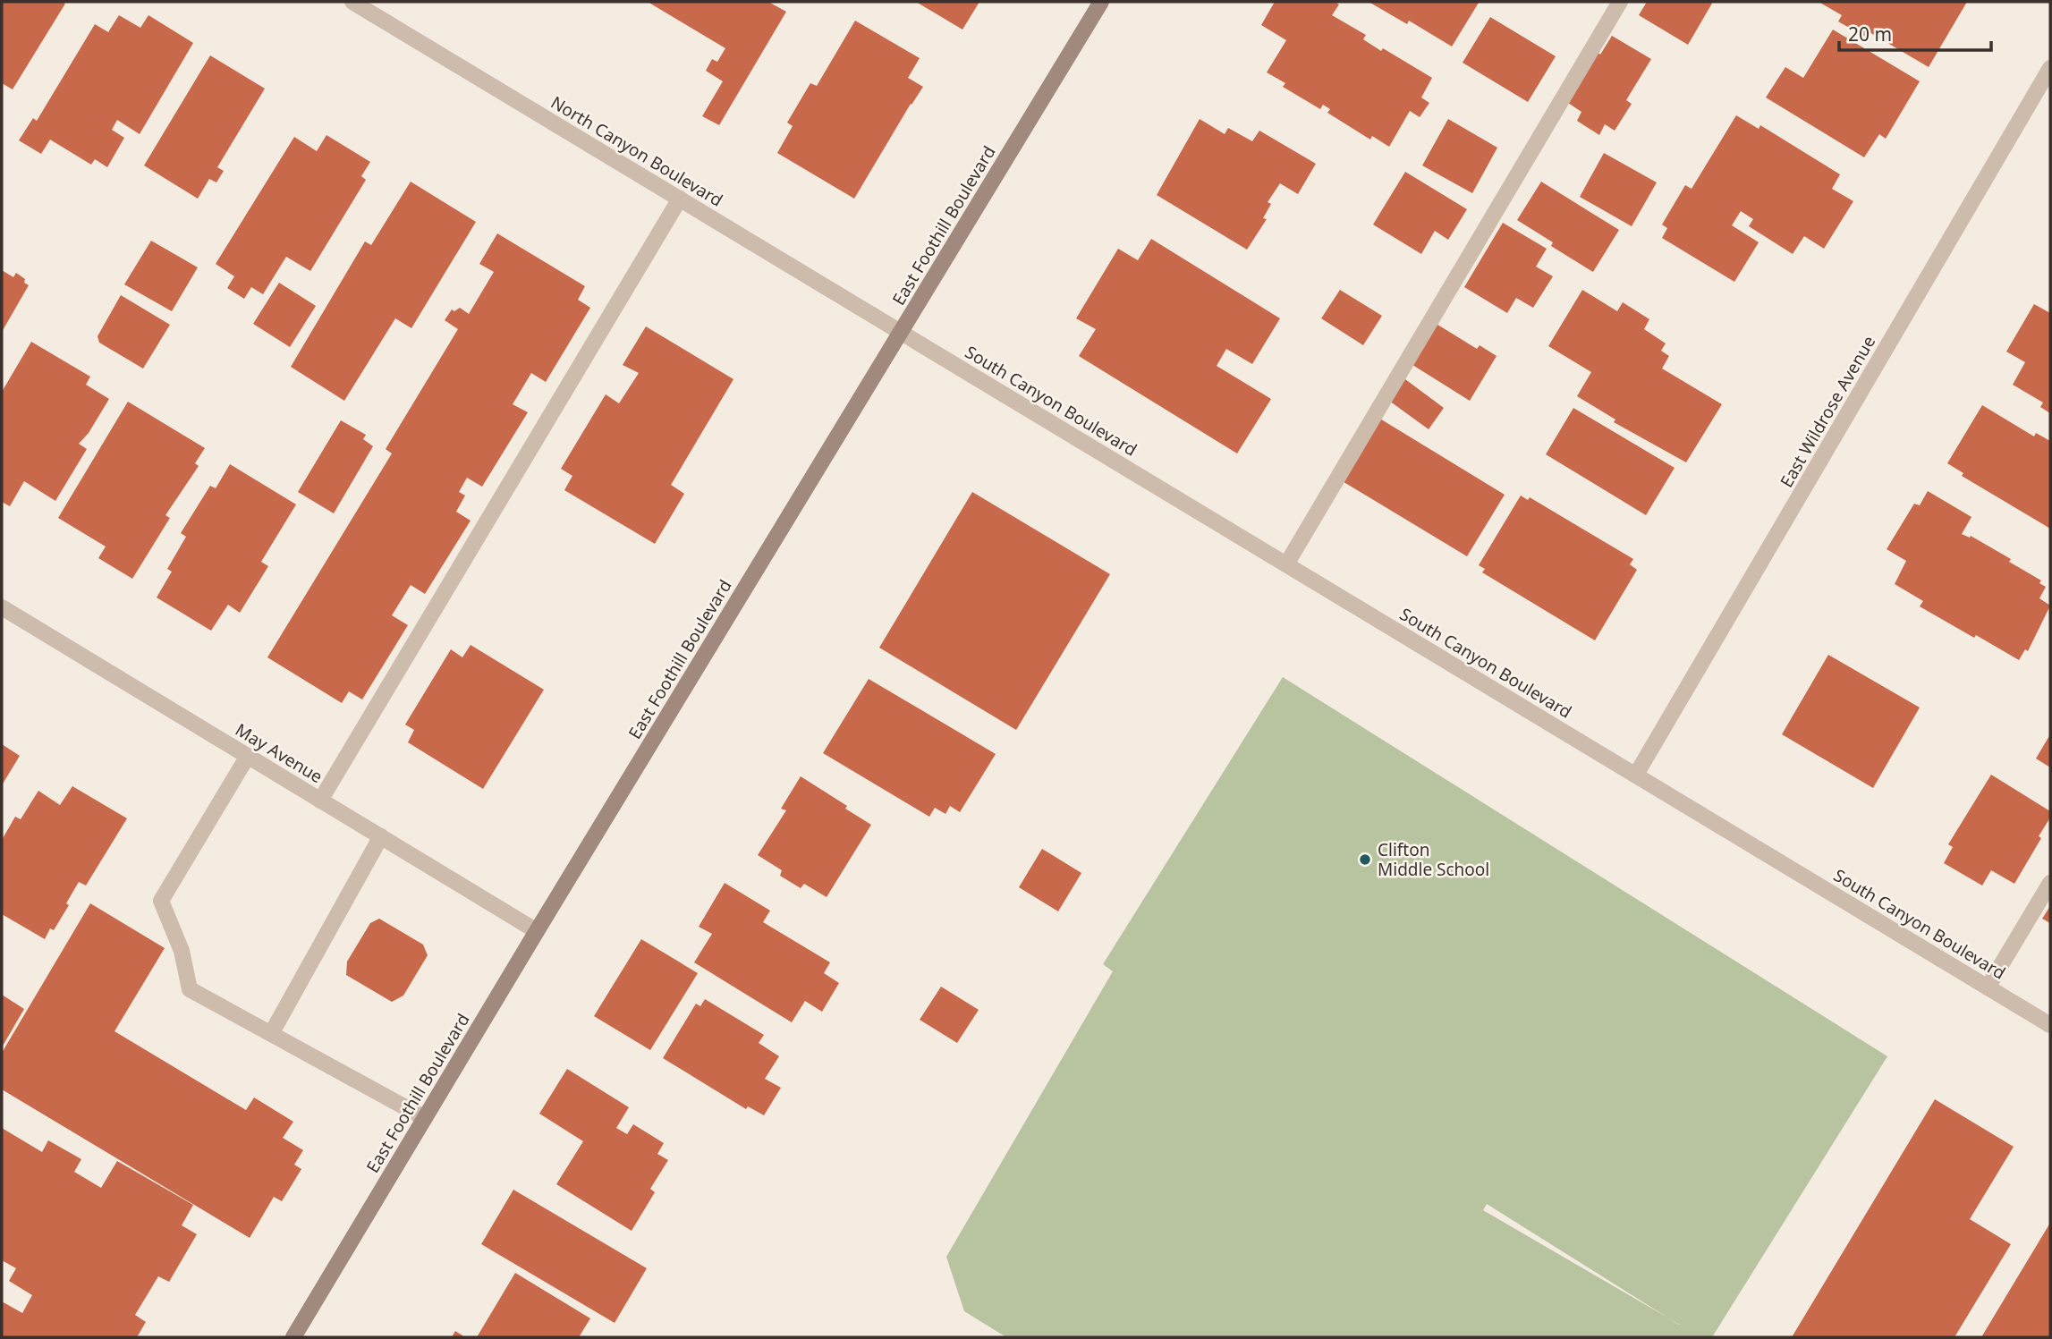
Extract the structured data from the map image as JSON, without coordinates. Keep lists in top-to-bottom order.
{
  "streets": {
    "main road": ["East Foothill Boulevard"],
    "street": [
      "North Canyon Boulevard",
      "South Canyon Boulevard",
      "East Wildrose Avenue",
      "May Avenue"
    ]
  },
  "crossings": [
    ["North Canyon Boulevard", "East Foothill Boulevard"],
    ["North Canyon Boulevard", "South Canyon Boulevard"],
    ["East Foothill Boulevard", "South Canyon Boulevard"],
    ["East Foothill Boulevard", "May Avenue"],
    ["South Canyon Boulevard", "East Wildrose Avenue"]
  ],
  "places": ["Clifton Middle School"],
  "scale_bar": "20 m"
}
